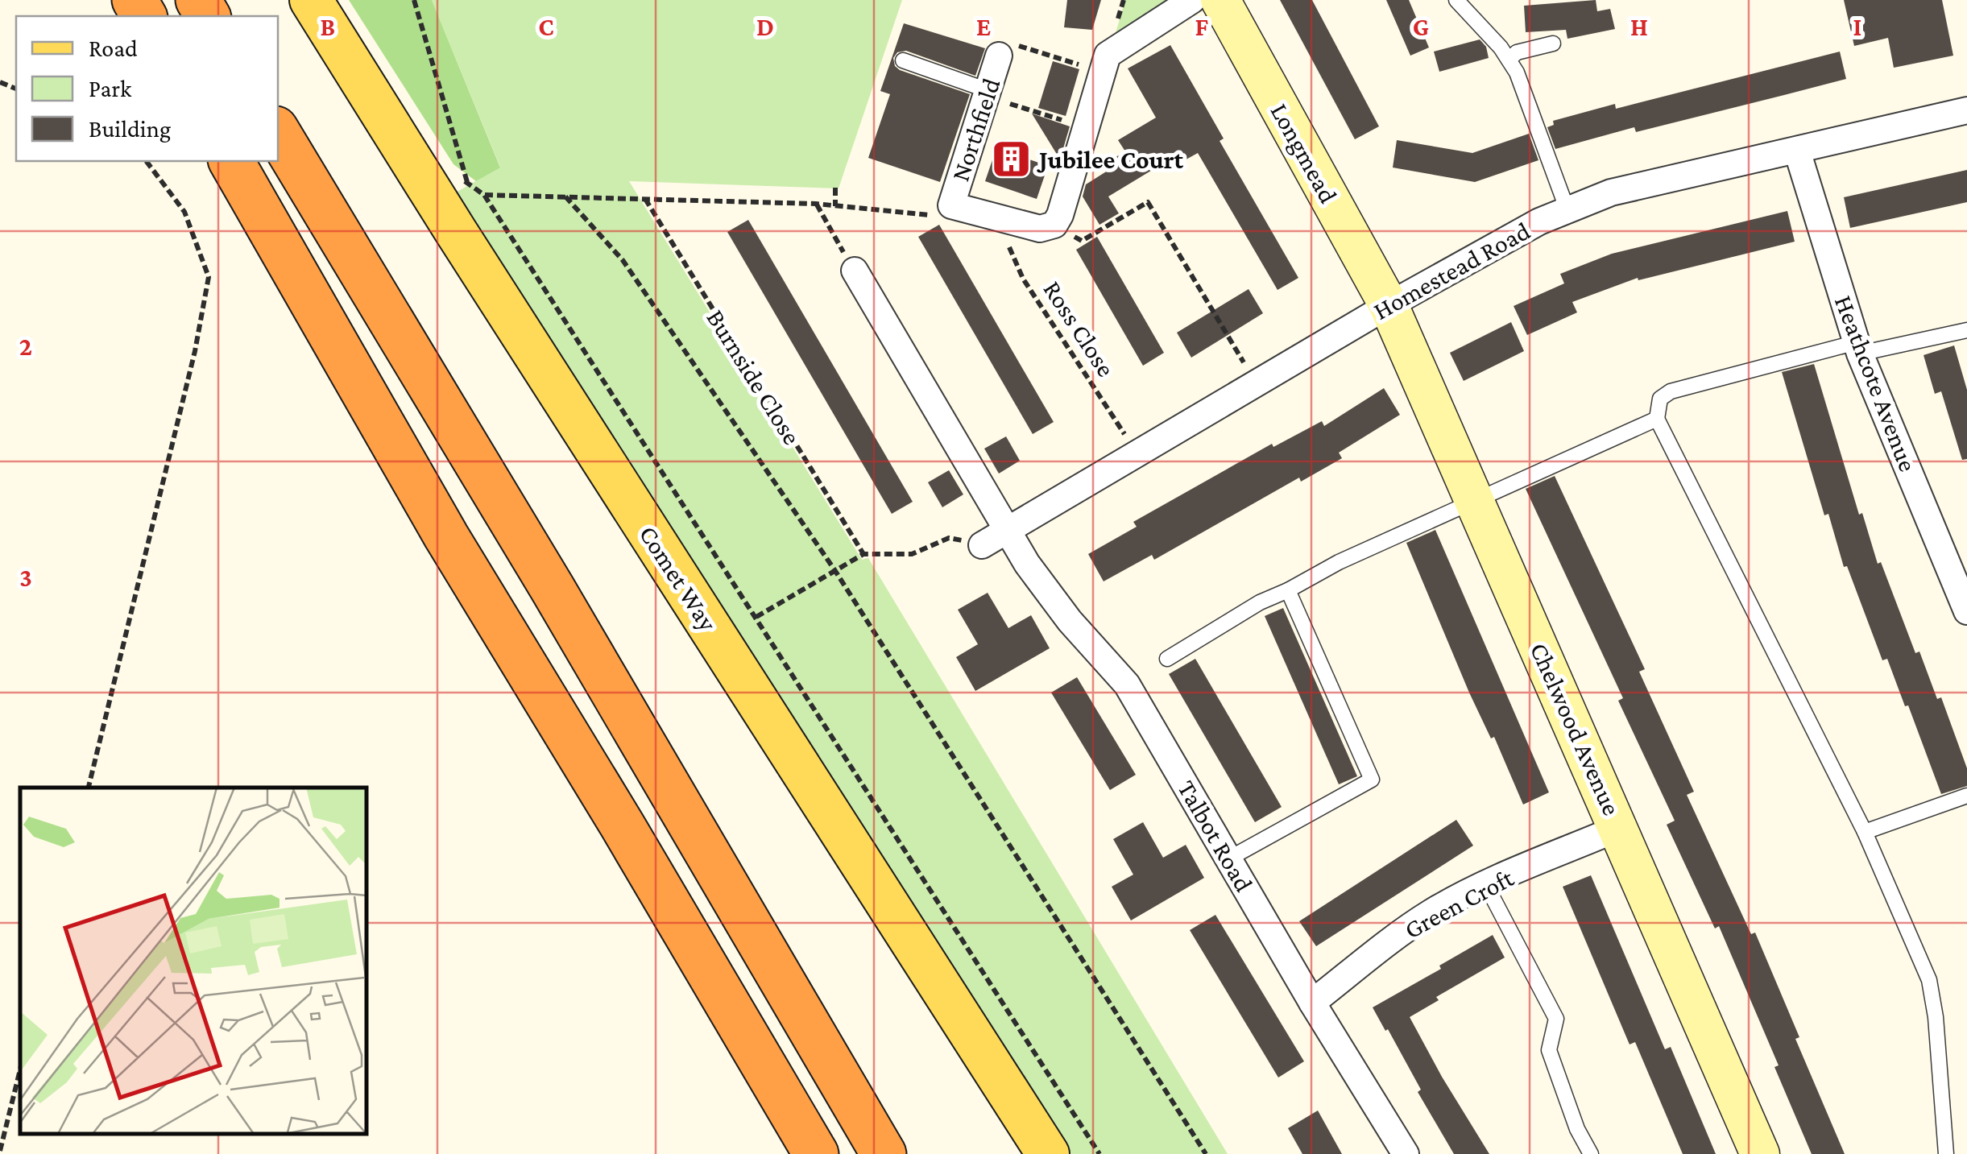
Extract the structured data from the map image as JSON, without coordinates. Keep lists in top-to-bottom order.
{
  "streets": {
    "main road": ["Comet Way"],
    "street": [
      "Northfield",
      "Longmead",
      "Homestead Road",
      "Heathcote Avenue",
      "Chelwood Avenue",
      "Talbot Road",
      "Green Croft"
    ],
    "path": ["Ross Close", "Burnside Close"]
  },
  "crossings": [
    ["Northfield", "Ross Close"],
    ["Longmead", "Homestead Road"],
    ["Longmead", "Chelwood Avenue"],
    ["Homestead Road", "Ross Close"],
    ["Homestead Road", "Heathcote Avenue"],
    ["Homestead Road", "Chelwood Avenue"],
    ["Homestead Road", "Talbot Road"],
    ["Chelwood Avenue", "Green Croft"],
    ["Talbot Road", "Green Croft"]
  ],
  "places": {
    "building": ["Jubilee Court"]
  },
  "legend": ["Road", "Park", "Building"],
  "grid": {
    "columns": [
      "B",
      "C",
      "D",
      "E",
      "F",
      "G",
      "H",
      "I"
    ],
    "rows": ["2", "3"]
  }
}
